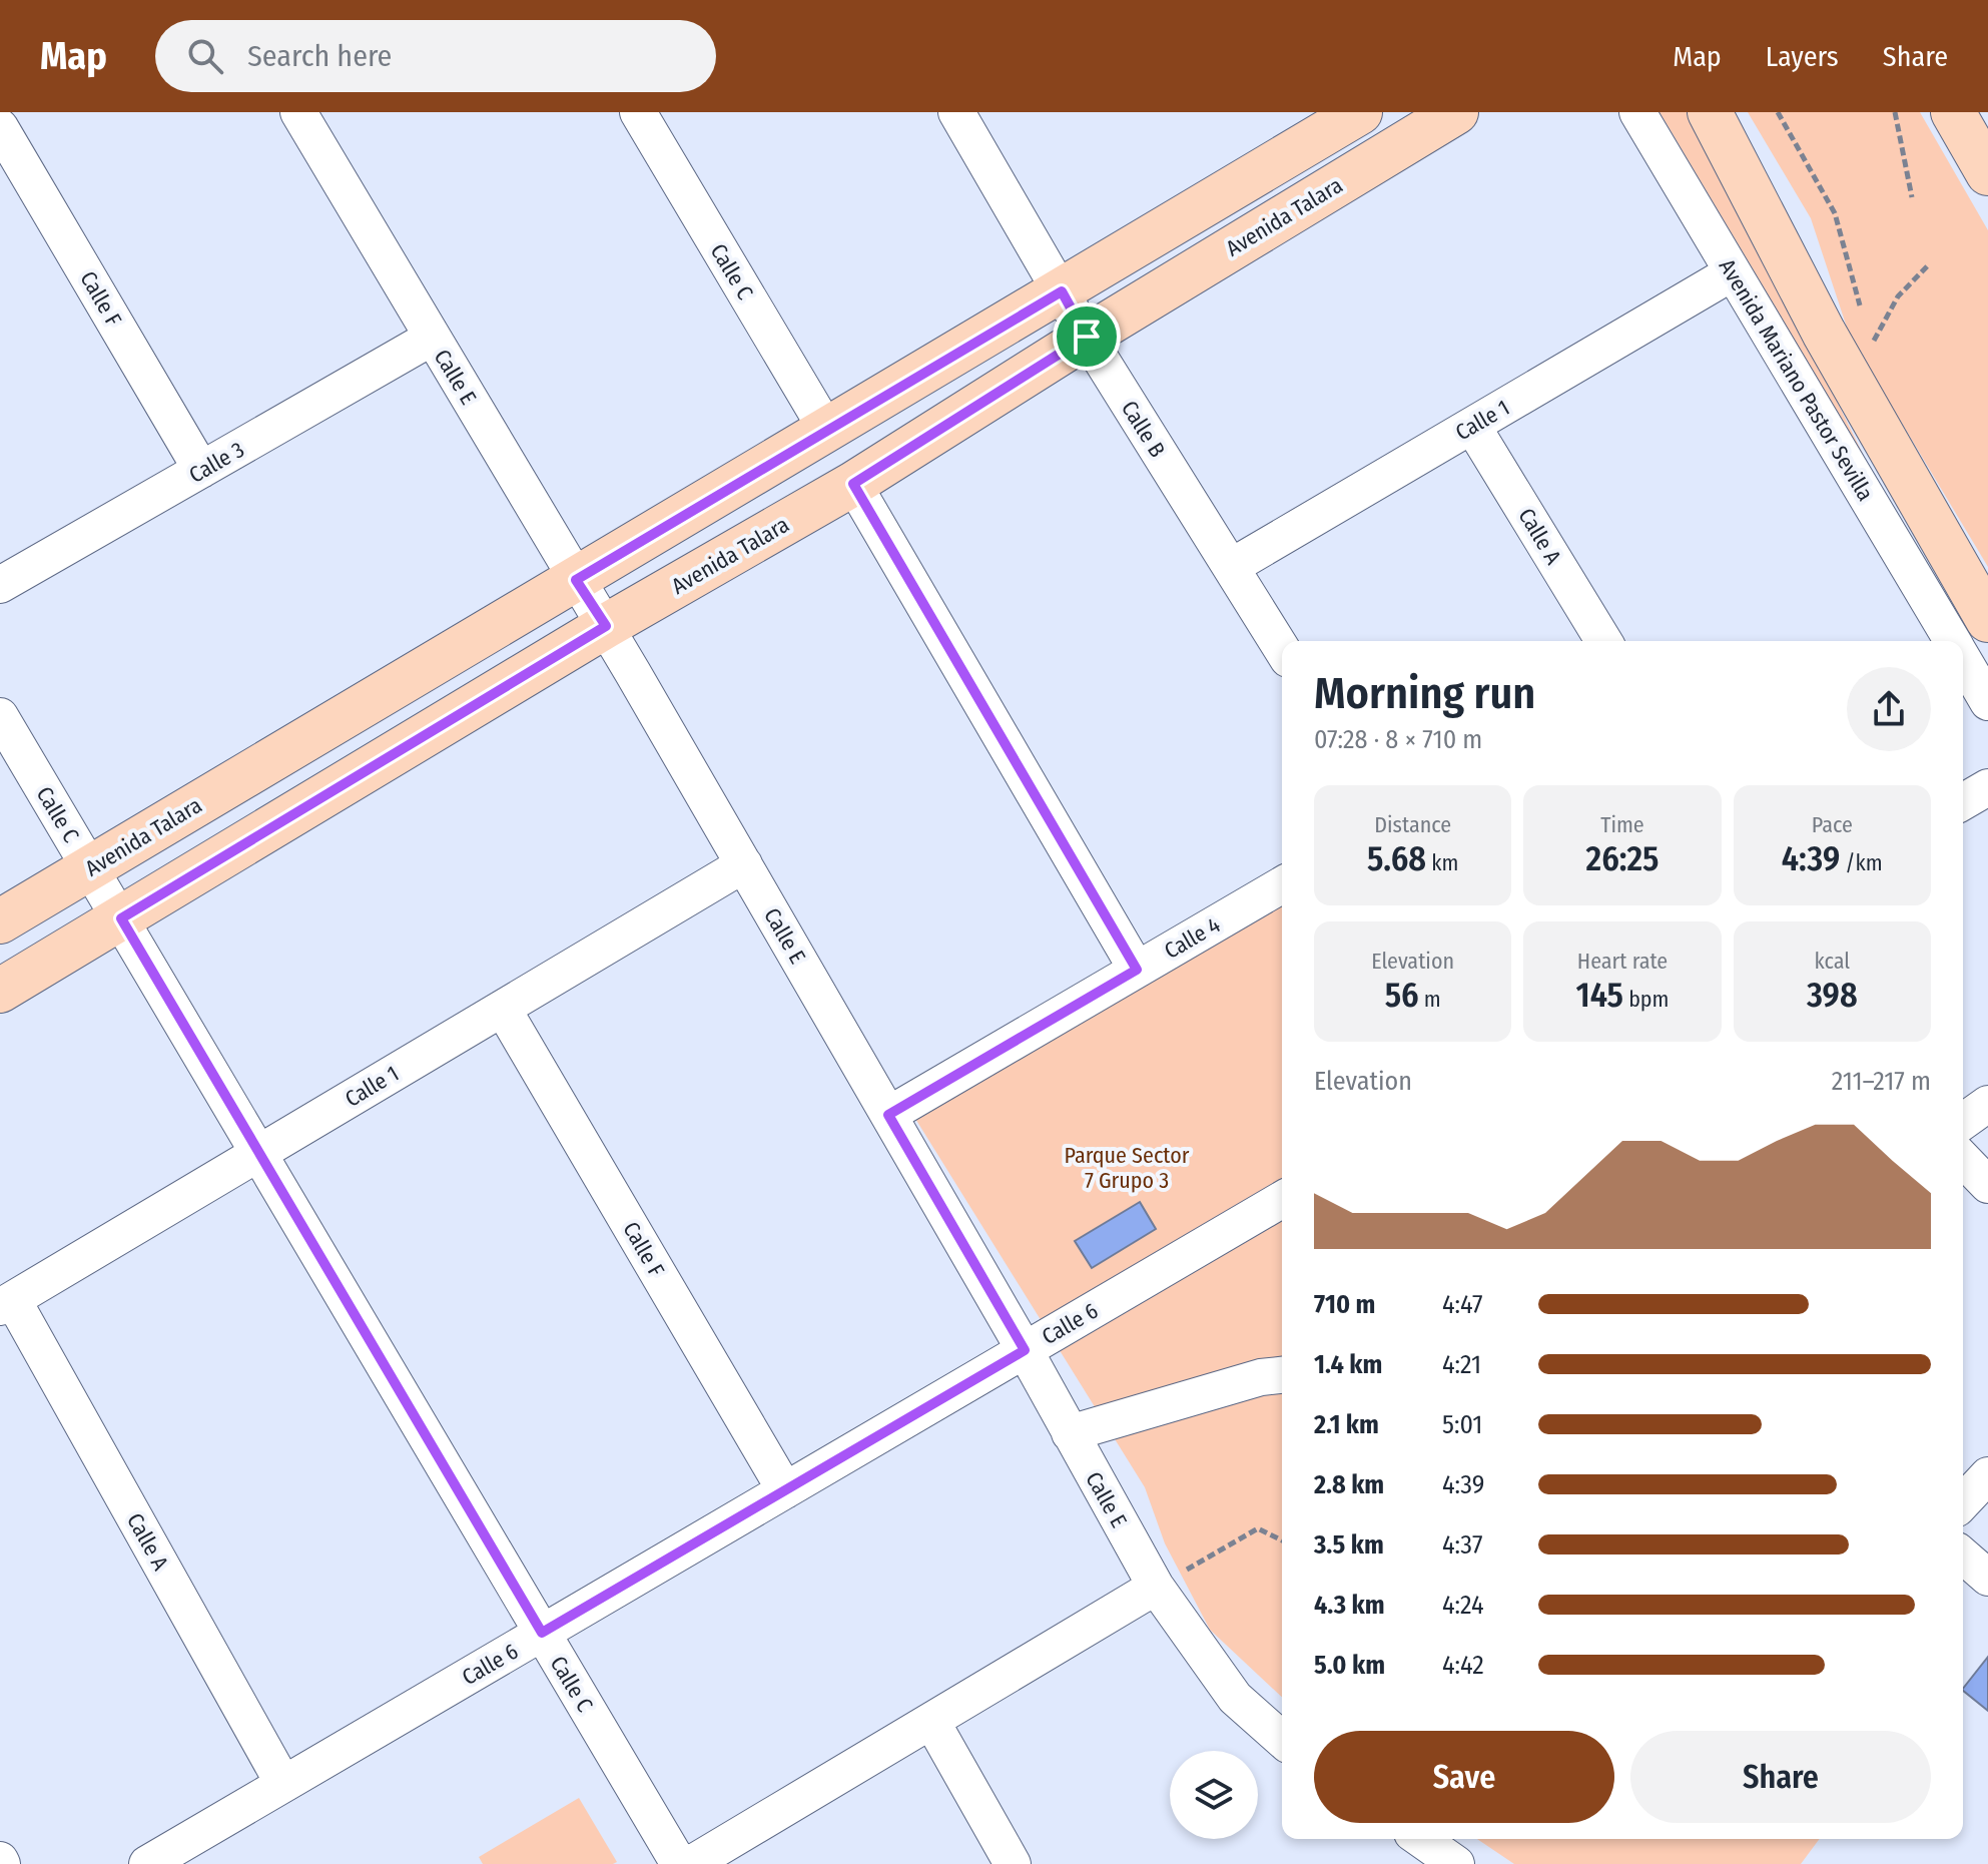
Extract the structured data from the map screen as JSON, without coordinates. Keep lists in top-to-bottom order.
{
  "streets": {
    "street": [
      "Avenida Talara",
      "Calle C",
      "Calle F",
      "Calle E",
      "Avenida Mariano Pastor Sevilla",
      "Calle 1",
      "Calle B",
      "Calle 3",
      "Calle A",
      "Calle 4",
      "Calle 6"
    ]
  },
  "crossings": [
    ["Avenida Talara", "Calle C"],
    ["Avenida Talara", "Calle E"],
    ["Avenida Talara", "Calle B"],
    ["Calle C", "Calle 1"],
    ["Calle C", "Calle 6"],
    ["Calle F", "Calle 1"],
    ["Calle F", "Calle 3"],
    ["Calle F", "Calle 6"],
    ["Calle E", "Calle 1"],
    ["Calle E", "Calle 3"],
    ["Calle E", "Calle 4"],
    ["Calle E", "Calle 6"],
    ["Avenida Mariano Pastor Sevilla", "Calle 1"],
    ["Calle 1", "Calle B"],
    ["Calle 1", "Calle A"],
    ["Calle A", "Calle 6"]
  ],
  "parks": ["Parque Sector 7 Grupo 3"],
  "page": {
    "header": "Map",
    "search": "Search here",
    "nav": ["Map", "Layers", "Share"],
    "heading": ["Morning run", "07:28 · 8 × 710 m"],
    "stats": [
      ["Distance", "5.68 km"],
      ["Time", "26:25"],
      ["Pace", "4:39 /km"],
      ["Elevation", "56 m"],
      ["Heart rate", "145 bpm"],
      ["kcal", "398"]
    ],
    "chart": ["Elevation", "211–217 m"],
    "list": [
      {
        "name": "710 m",
        "note": "4:47"
      },
      {
        "name": "1.4 km",
        "note": "4:21"
      },
      {
        "name": "2.1 km",
        "note": "5:01"
      },
      {
        "name": "2.8 km",
        "note": "4:39"
      },
      {
        "name": "3.5 km",
        "note": "4:37"
      },
      {
        "name": "4.3 km",
        "note": "4:24"
      },
      {
        "name": "5.0 km",
        "note": "4:42"
      }
    ],
    "buttons": ["Save", "Share"]
  }
}
